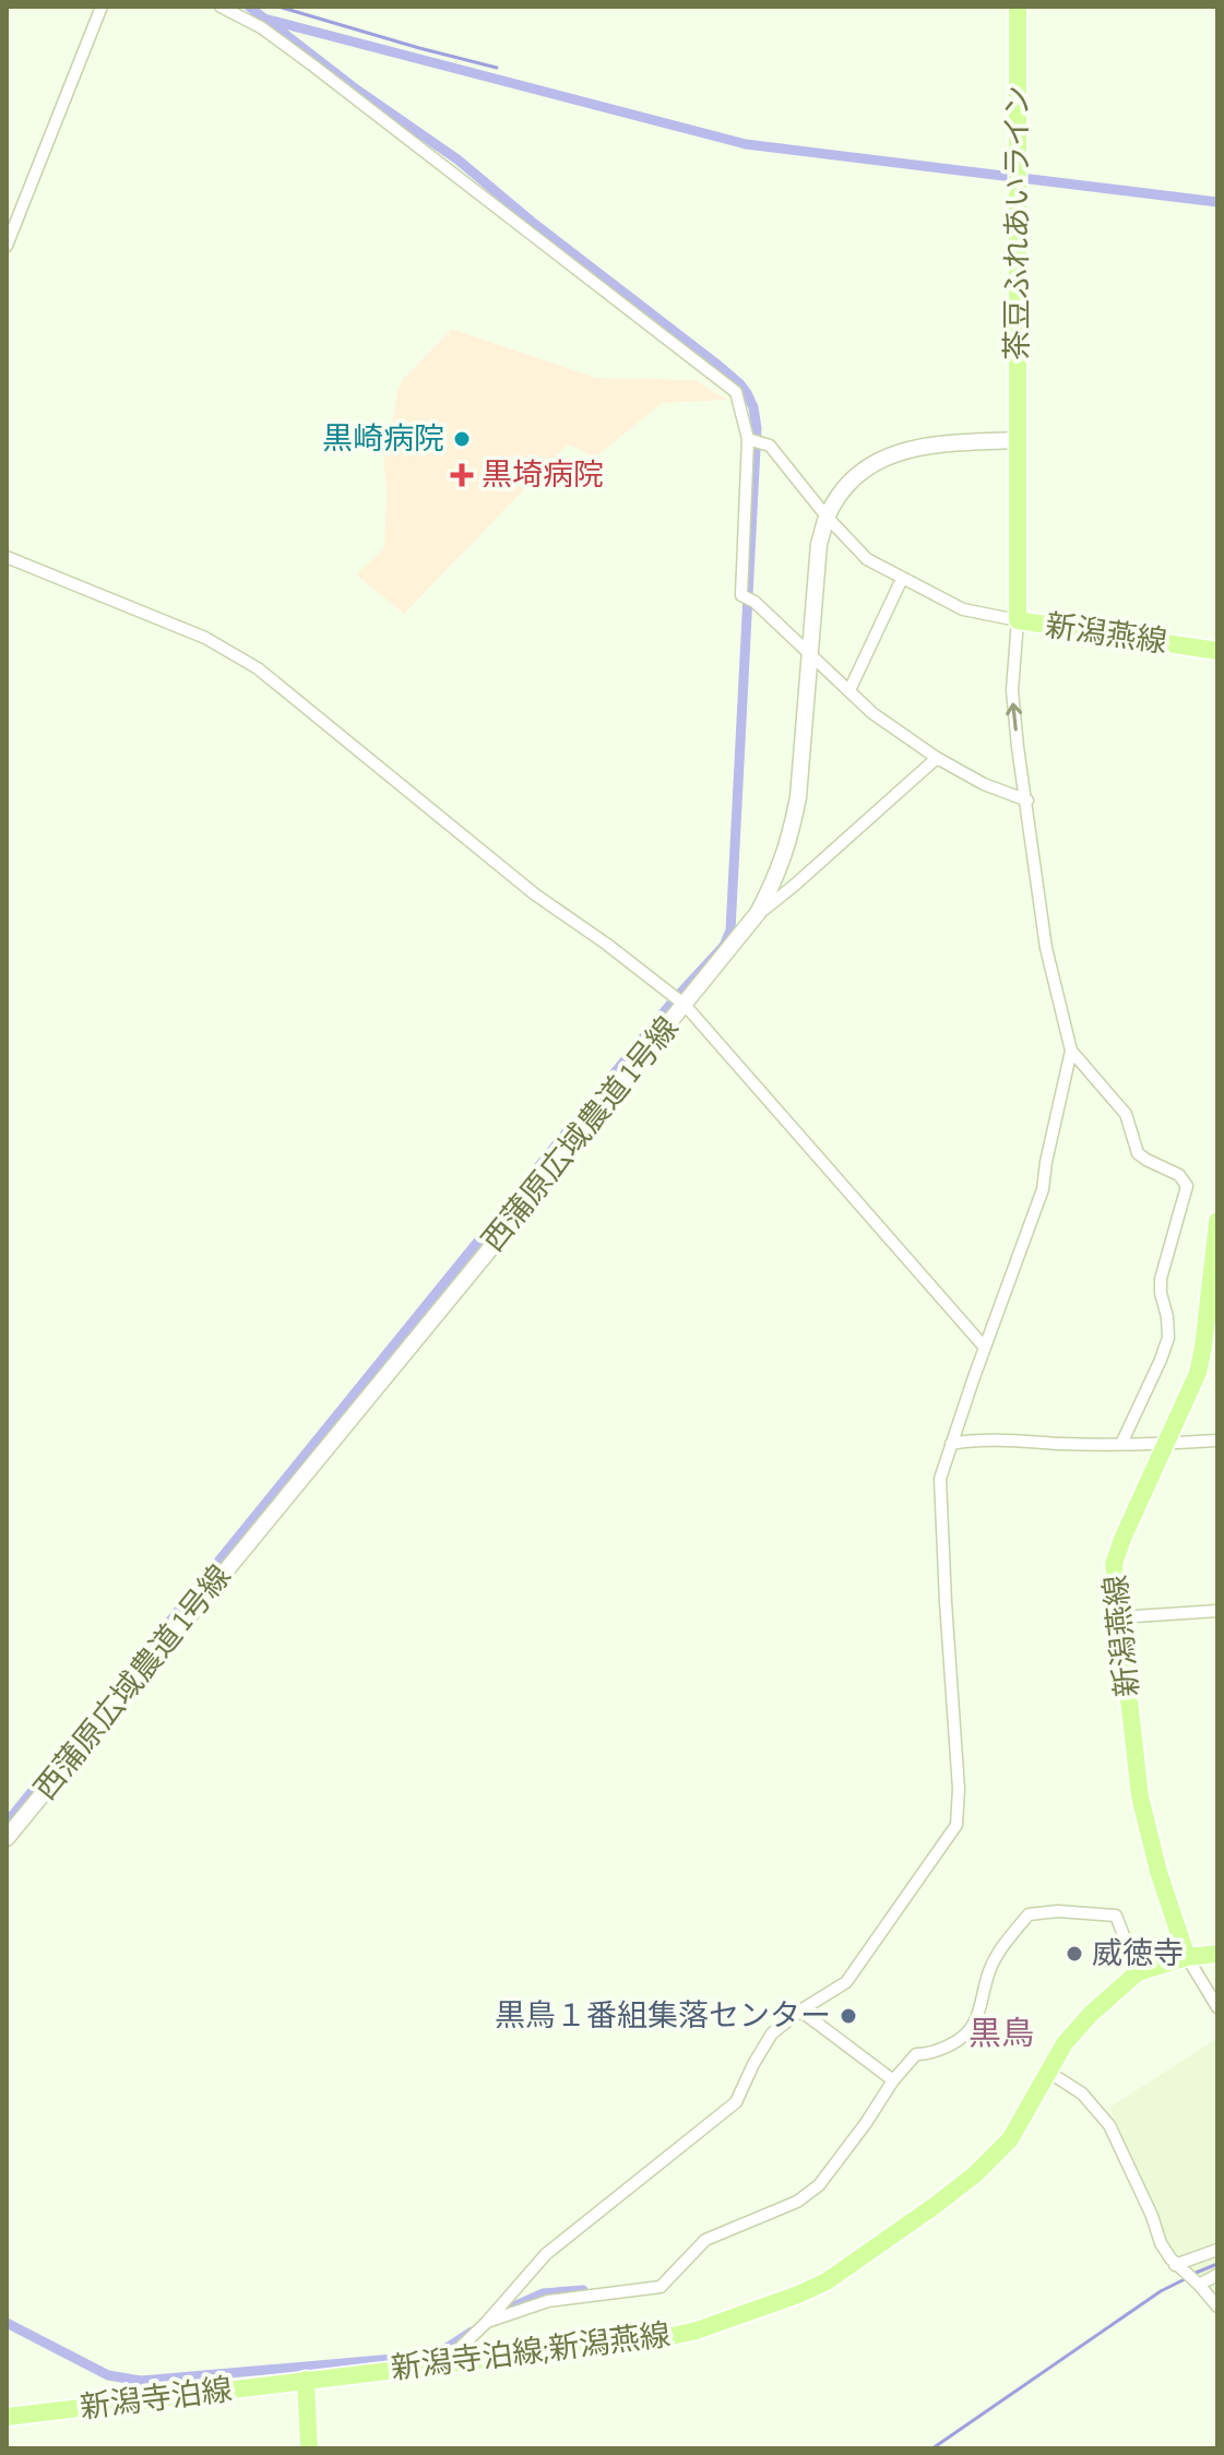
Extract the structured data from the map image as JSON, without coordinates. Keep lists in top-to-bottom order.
{
  "streets": {
    "main road": [
      "茶豆ふれあいライン",
      "新潟燕線",
      "新潟寺泊線;新潟燕線",
      "新潟寺泊線"
    ],
    "street": ["西蒲原広域農道 1号線"]
  },
  "crossings": [
    ["茶豆ふれあいライン", "新潟燕線"],
    ["茶豆ふれあいライン", "西蒲原広域農道 1号線"],
    ["新潟燕線", "西蒲原広域農道 1号線"],
    ["新潟燕線", "新潟寺泊線;新潟燕線"],
    ["新潟寺泊線;新潟燕線", "新潟寺泊線"]
  ],
  "districts": ["黒鳥"],
  "places": {
    "other": ["黒崎病院", "威徳寺", "黒鳥１番組集落センター"],
    "health": ["黒埼病院"]
  }
}
